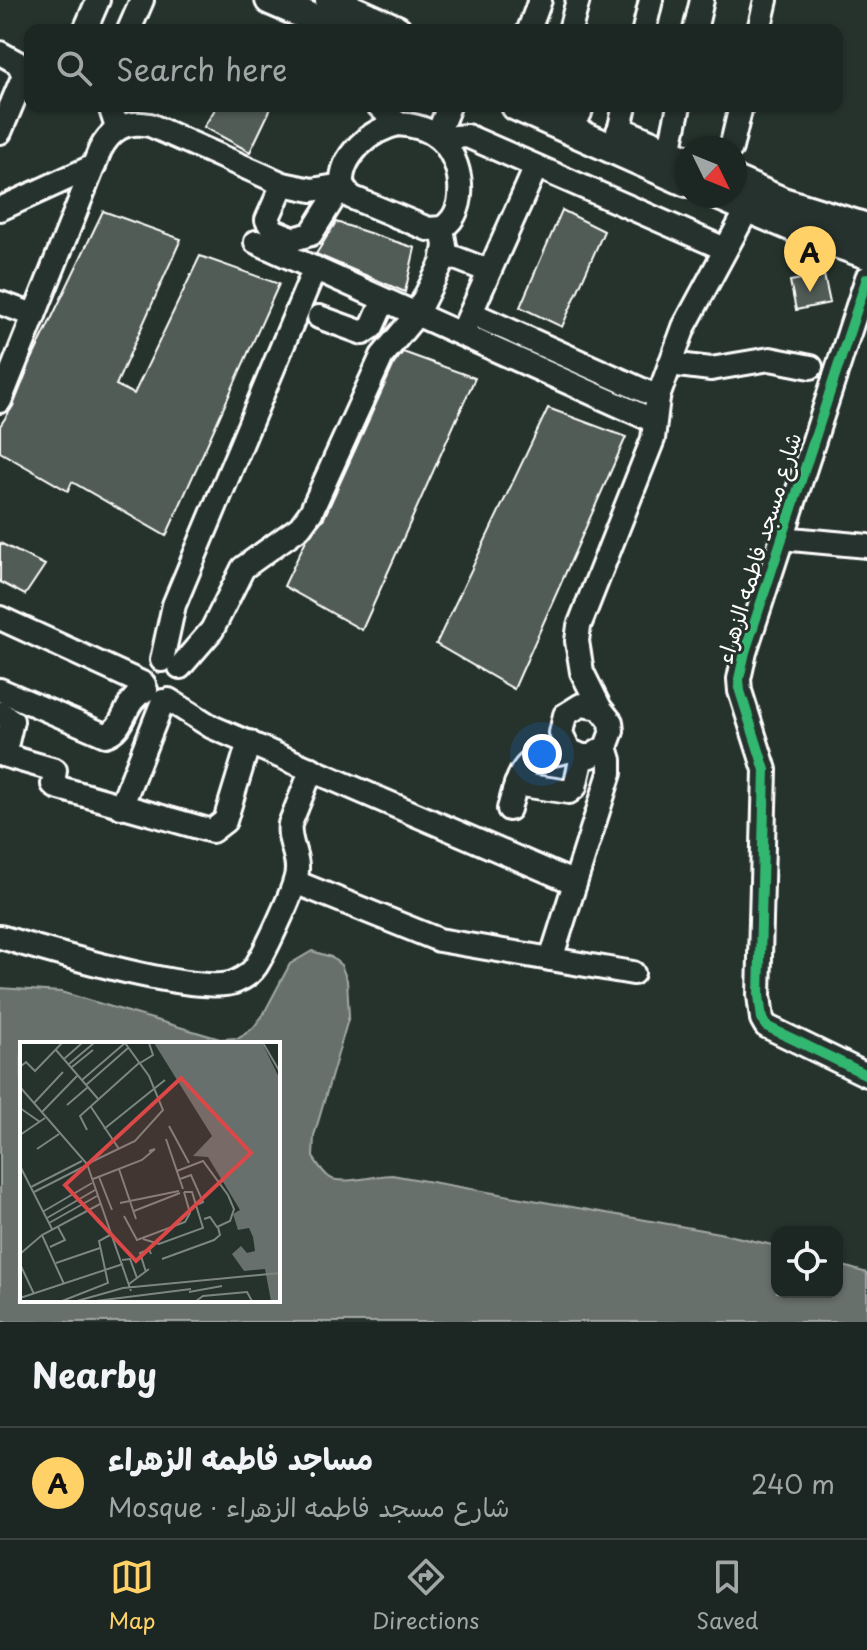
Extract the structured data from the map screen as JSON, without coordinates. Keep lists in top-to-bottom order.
{
  "streets": {
    "street": ["شارع مسجد فاطمه الزهراء"]
  },
  "north": "bottom right",
  "page": {
    "search": "Search here",
    "pins": "A",
    "heading": "Nearby",
    "list": [
      {
        "mark": "A",
        "name": "مساجد فاطمه الزهراء",
        "note": "Mosque · شارع مسجد فاطمه الزهراء",
        "value": "240 m"
      }
    ],
    "nav": ["Map", "Directions", "Saved"]
  }
}
